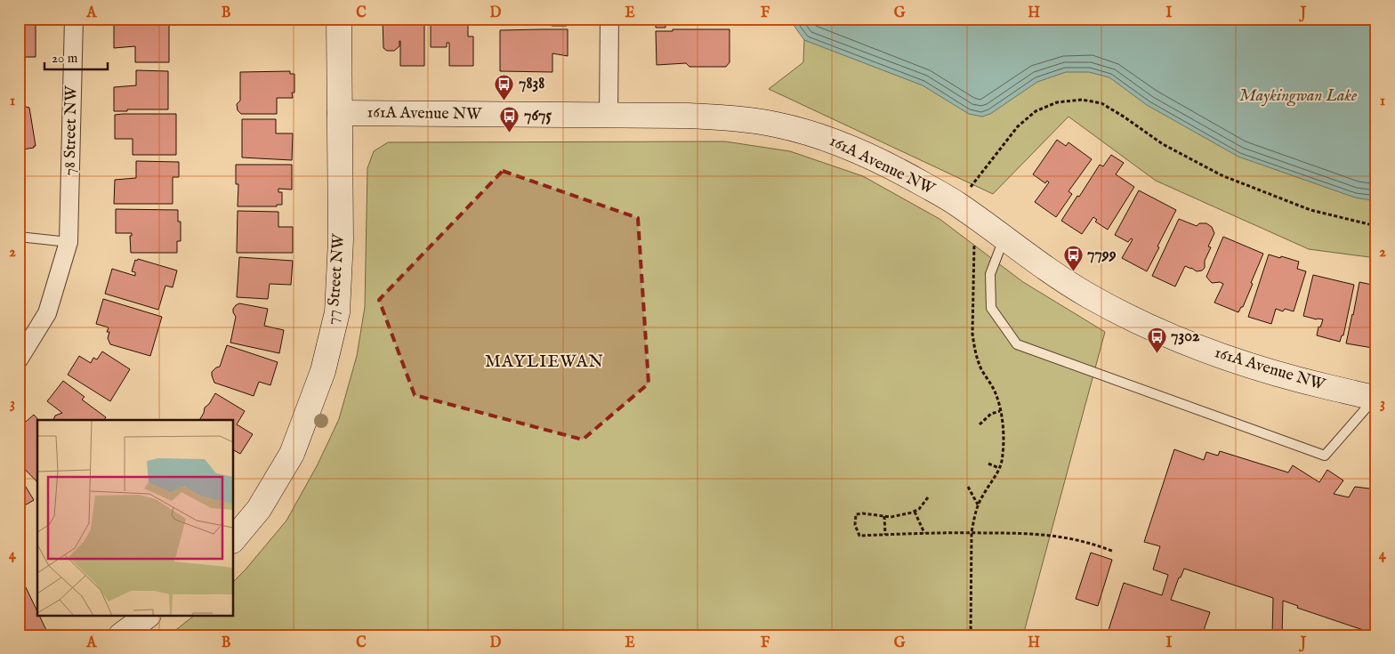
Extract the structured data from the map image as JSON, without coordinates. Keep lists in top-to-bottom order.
{
  "streets": {
    "street": ["161A Avenue NW", "78 Street NW", "77 Street NW"]
  },
  "crossings": [
    ["161A Avenue NW", "77 Street NW"]
  ],
  "districts": ["MAYLIEWAN"],
  "water": ["Maykingwan Lake"],
  "places": {
    "bus stop": [
      "7838",
      "7675",
      "7799",
      "7302"
    ]
  },
  "scale_bar": "20 m",
  "grid": {
    "columns": [
      "A",
      "B",
      "C",
      "D",
      "E",
      "F",
      "G",
      "H",
      "I",
      "J"
    ],
    "rows": [
      "1",
      "2",
      "3",
      "4"
    ]
  }
}
